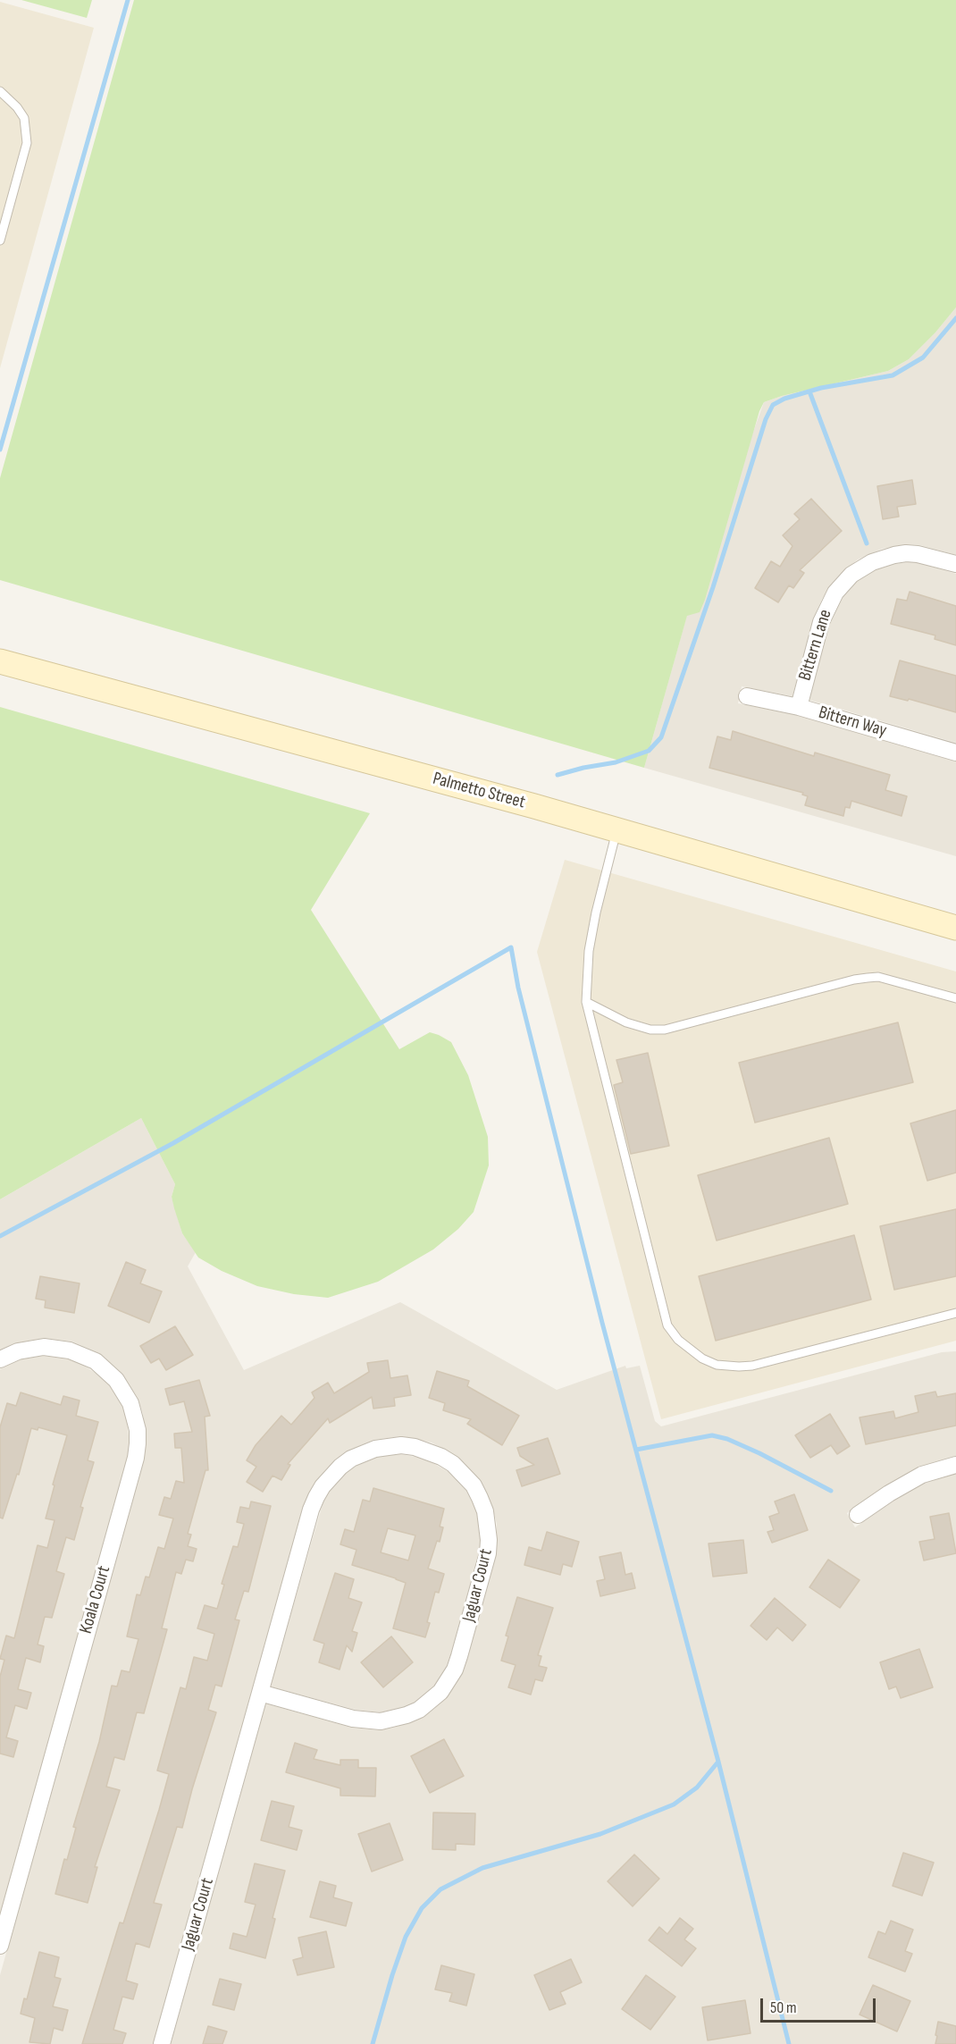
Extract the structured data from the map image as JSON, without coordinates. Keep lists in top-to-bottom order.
{
  "streets": {
    "main road": ["Palmetto Street"],
    "street": [
      "Bittern Lane",
      "Bittern Way",
      "Jaguar Court",
      "Koala Court"
    ]
  },
  "crossings": [
    ["Bittern Lane", "Bittern Way"]
  ],
  "scale_bar": "50 m"
}
